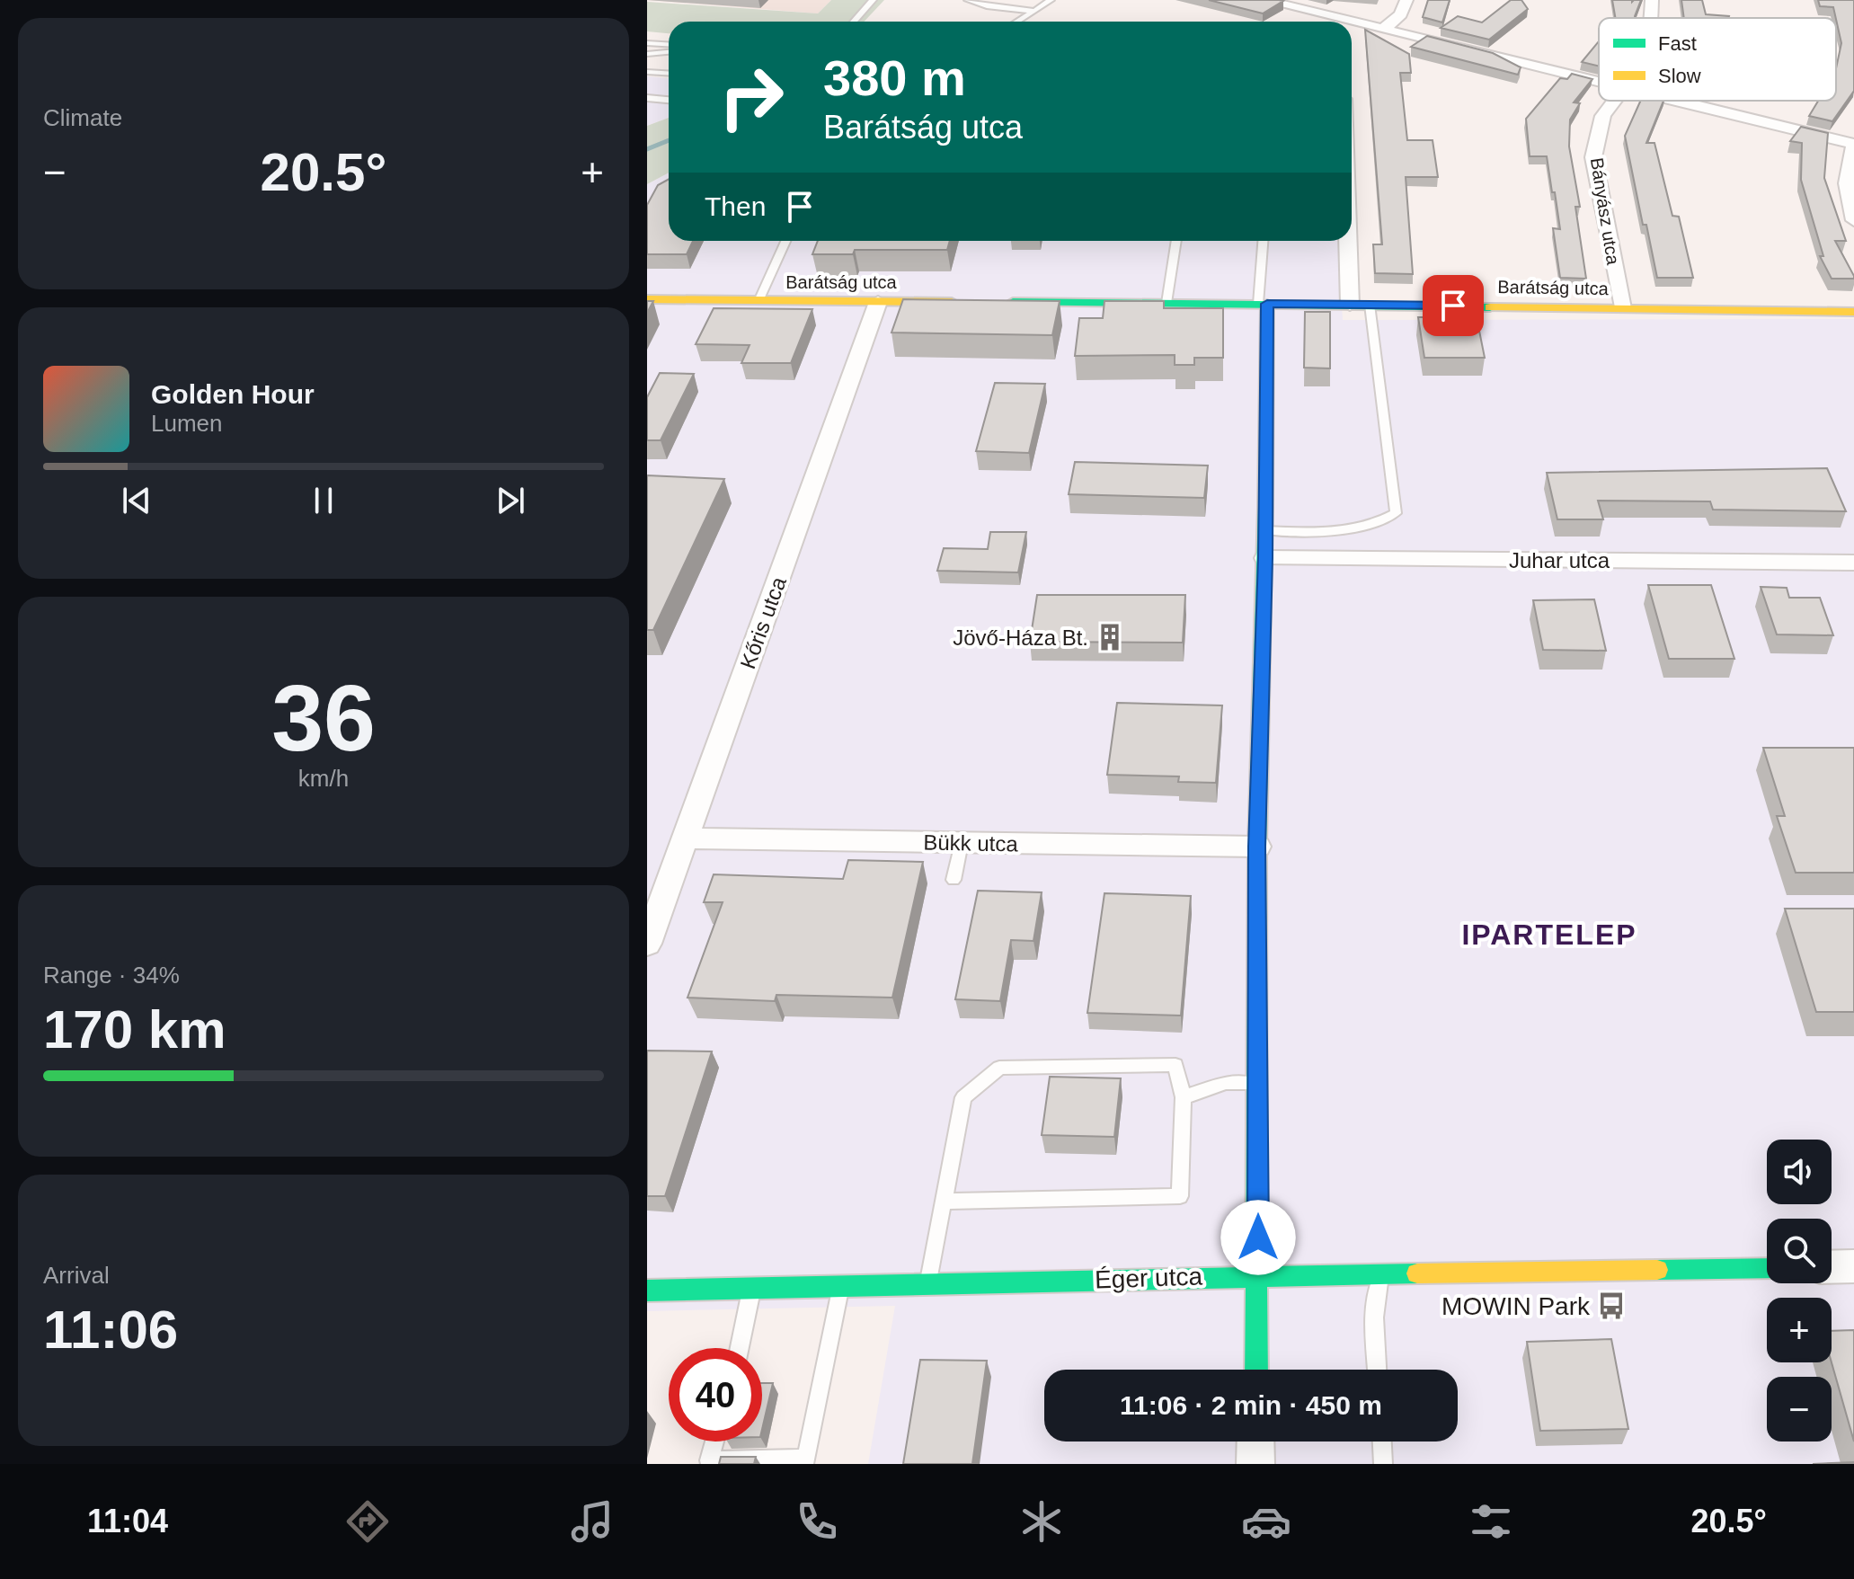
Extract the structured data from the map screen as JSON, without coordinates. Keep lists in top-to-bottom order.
{
  "streets": {
    "street": [
      "Bányász utca",
      "Barátság utca",
      "Juhar utca",
      "Kőris utca",
      "Bükk utca",
      "Éger utca"
    ]
  },
  "crossings": [
    ["Bányász utca", "Barátság utca"],
    ["Barátság utca", "Kőris utca"],
    ["Kőris utca", "Bükk utca"]
  ],
  "districts": ["IPARTELEP"],
  "places": {
    "building": ["Jövő-Háza Bt."],
    "bus stop": ["MOWIN Park"]
  },
  "legend": ["Fast", "Slow"],
  "page": {
    "tile": [
      "Climate",
      ["36", "km/h"],
      ["Range · 34%", "170 km"],
      ["Arrival", "11:06"]
    ],
    "turn": ["380 m", "Barátság utca"],
    "heat": ["−", "20.5°", "+"],
    "then": "Then",
    "song": ["Golden Hour", "Lumen"],
    "map_buttons": ["+", "−"],
    "limit": "40",
    "trip": "11:06 · 2 min · 450 m",
    "tabs": ["11:04", "20.5°"]
  }
}
